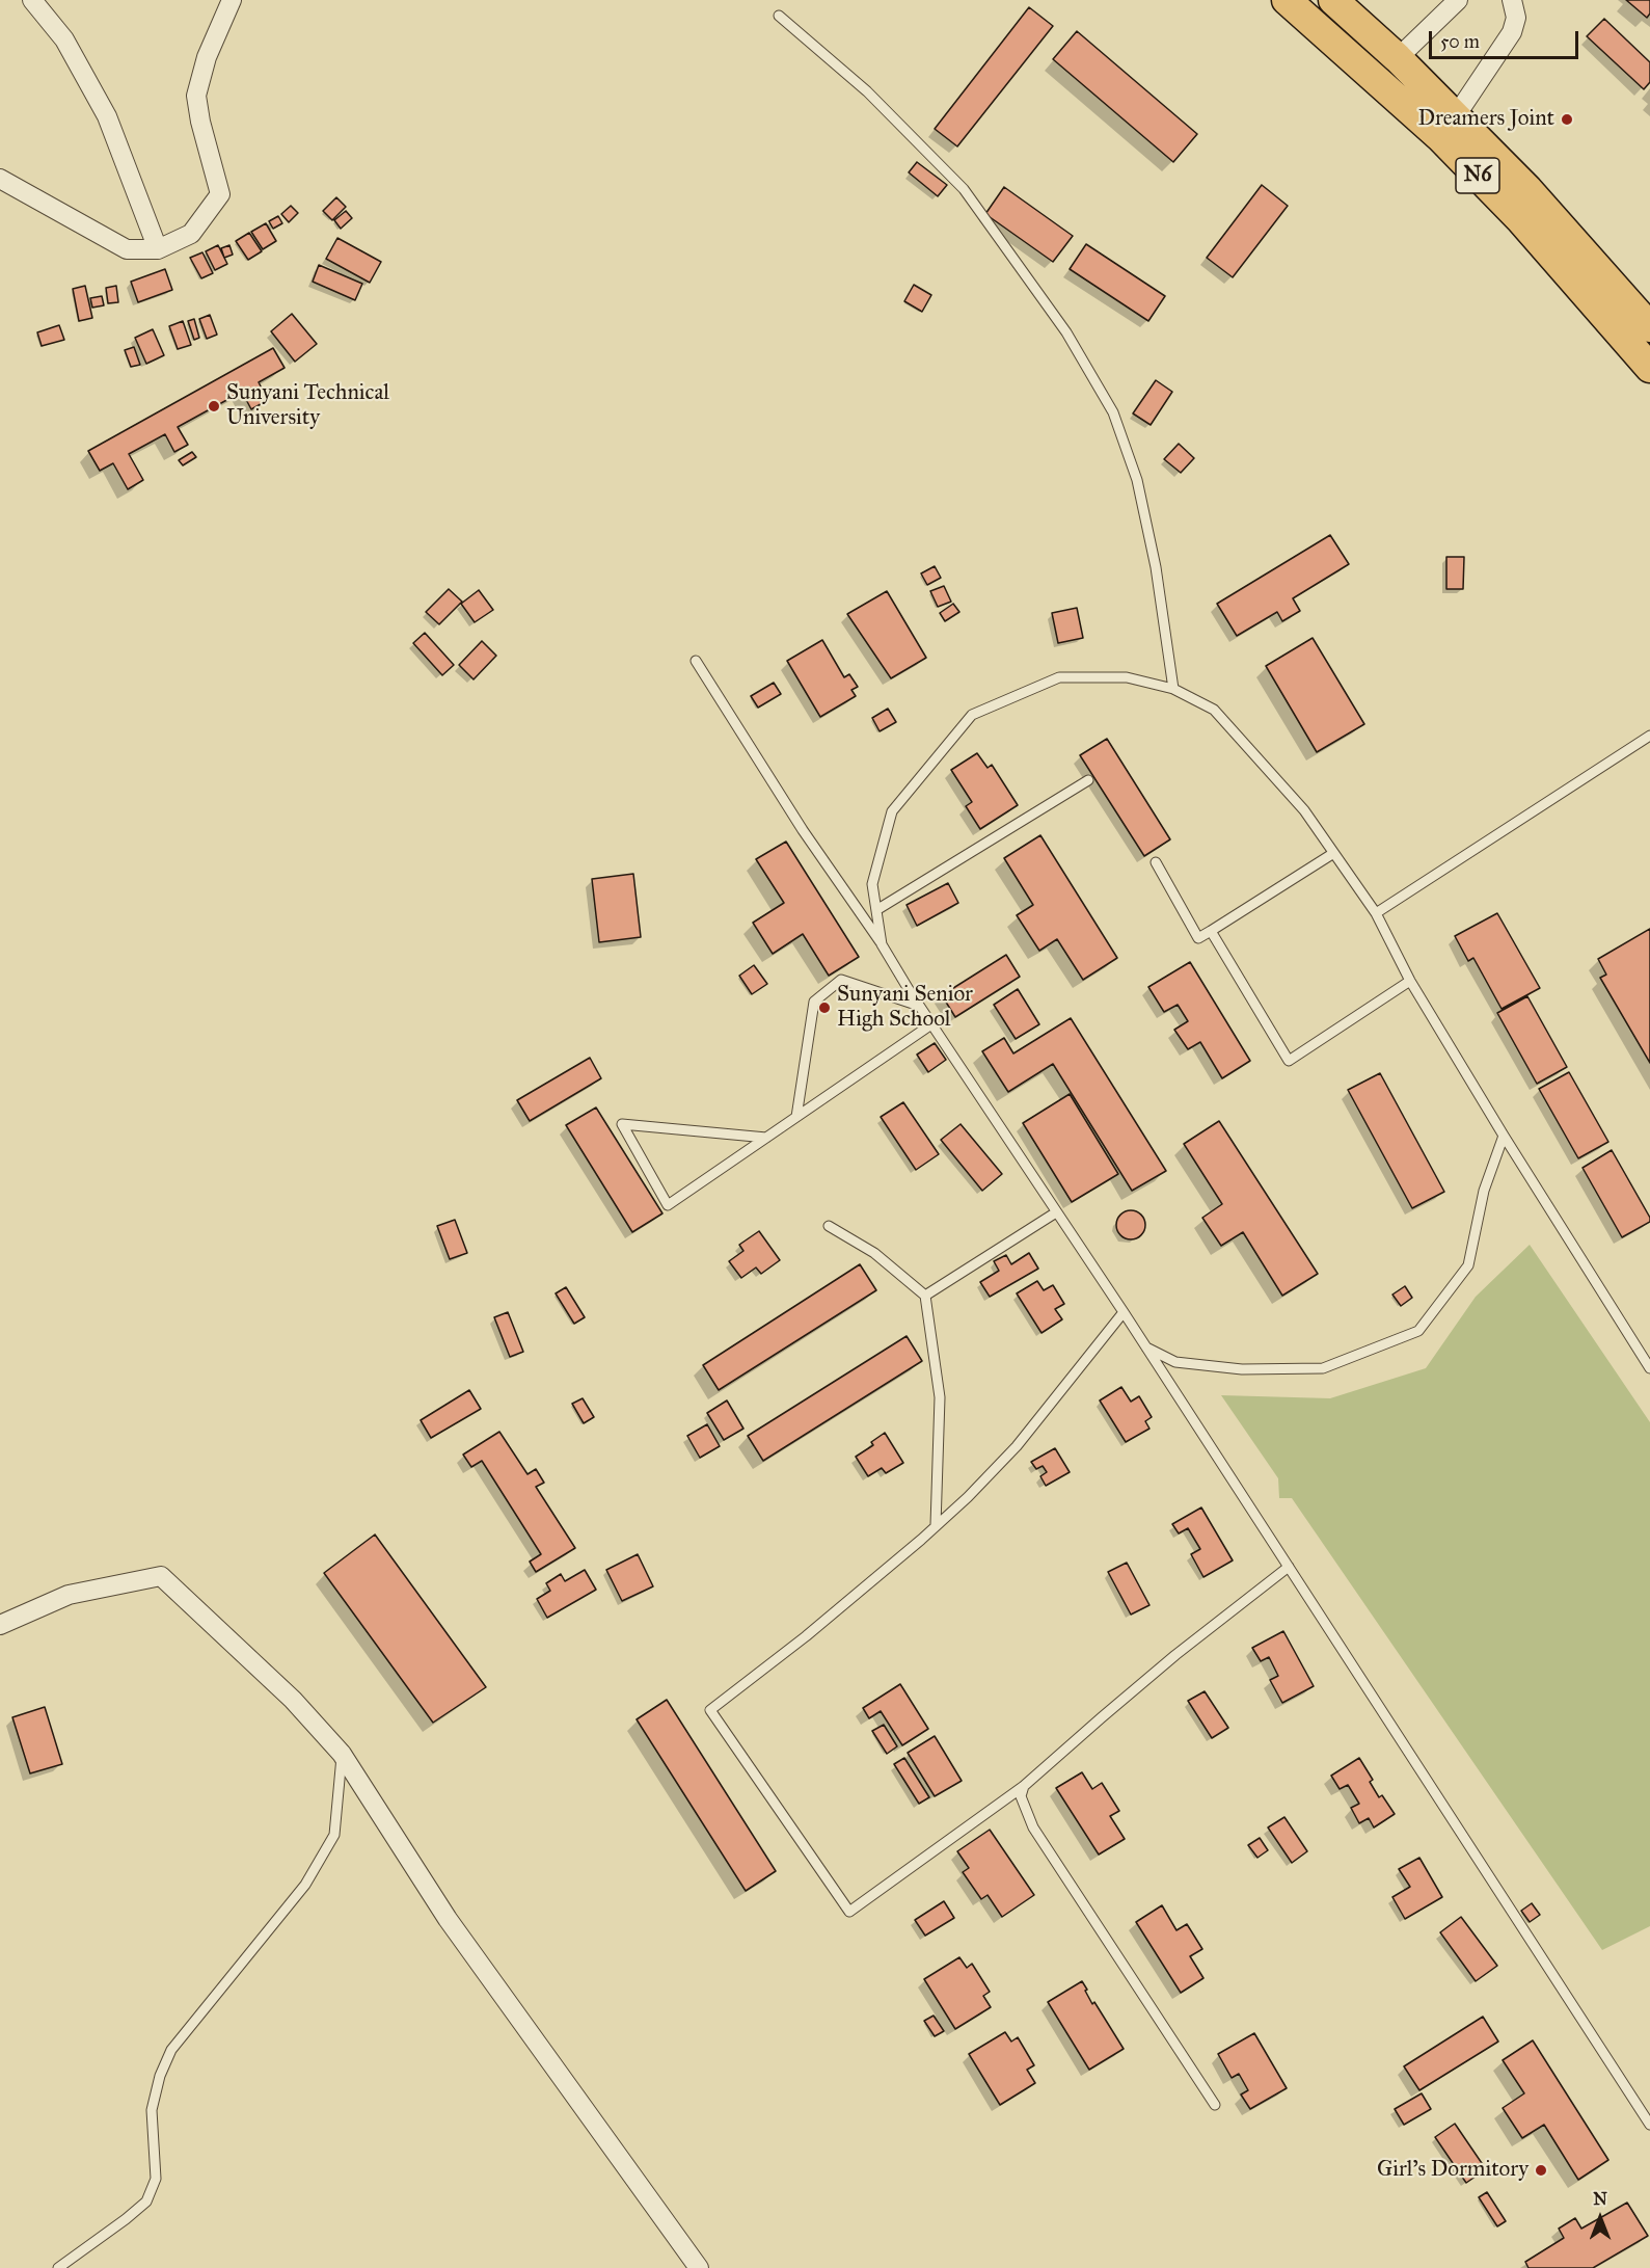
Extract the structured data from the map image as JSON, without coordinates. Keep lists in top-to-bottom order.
{
  "streets": {
    "main road": ["N6"]
  },
  "places": [
    "Dreamers Joint",
    "Sunyani Technical University",
    "Sunyani Senior High School",
    "Girl's Dormitory"
  ],
  "scale_bar": "50 m",
  "north": "top"
}
